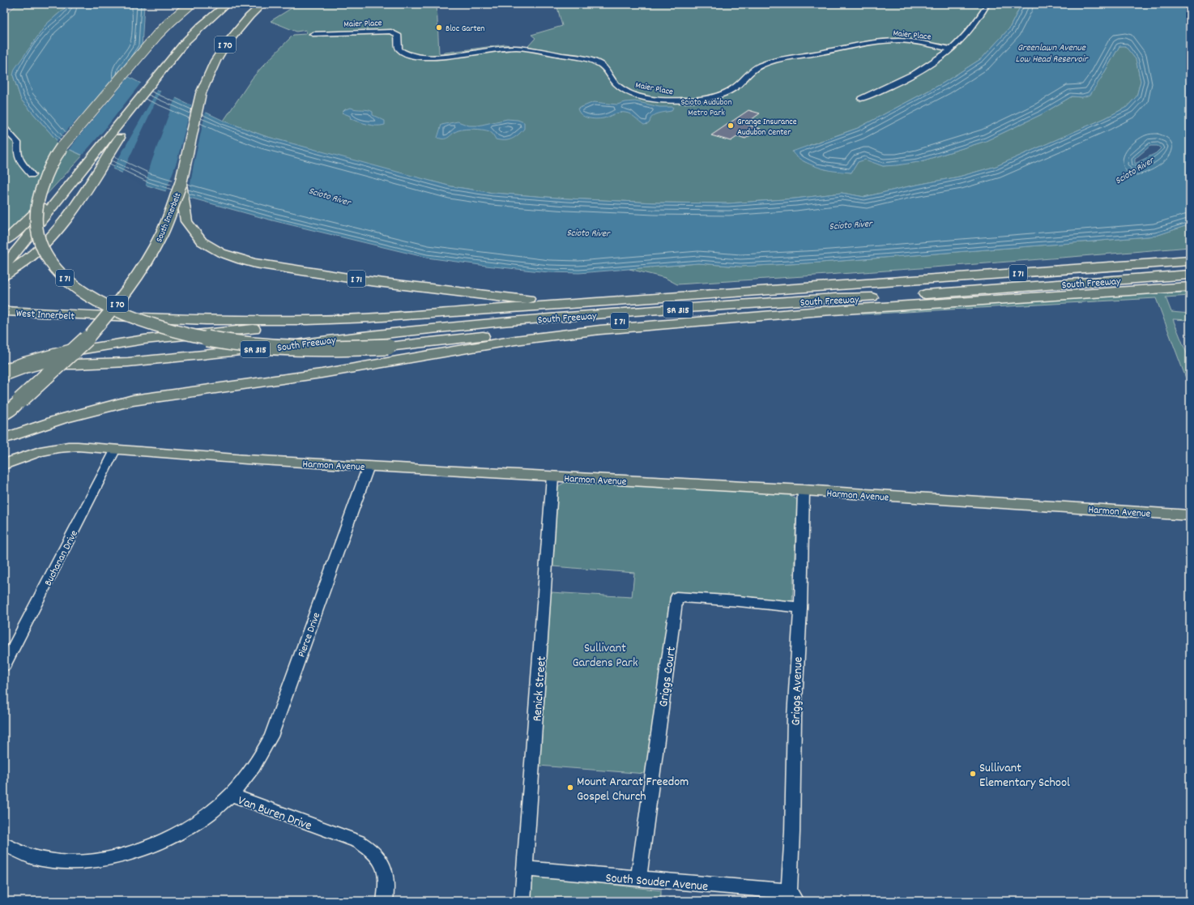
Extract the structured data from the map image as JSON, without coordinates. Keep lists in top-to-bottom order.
{
  "streets": {
    "highway": [
      "I 70",
      "South Innerbelt",
      "I 71",
      "South Freeway",
      "SR 315",
      "West Innerbelt"
    ],
    "main road": ["Harmon Avenue"],
    "street": [
      "Maier Place",
      "Buchanan Drive",
      "Pierce Drive",
      "Griggs Court",
      "Renick Street",
      "Griggs Avenue",
      "Van Buren Drive",
      "South Souder Avenue"
    ]
  },
  "crossings": [
    ["South Innerbelt", "I 71"],
    ["I 71", "South Freeway"],
    ["South Freeway", "West Innerbelt"],
    ["Harmon Avenue", "Buchanan Drive"],
    ["Harmon Avenue", "Pierce Drive"],
    ["Harmon Avenue", "Renick Street"],
    ["Harmon Avenue", "Griggs Avenue"],
    ["Pierce Drive", "Van Buren Drive"],
    ["Griggs Court", "Griggs Avenue"],
    ["Griggs Court", "South Souder Avenue"],
    ["Renick Street", "South Souder Avenue"],
    ["Griggs Avenue", "South Souder Avenue"]
  ],
  "water": ["Greenlawn Avenue Low Head Reservoir", "Scioto River"],
  "parks": ["Scioto Audubon Metro Park", "Sullivant Gardens Park"],
  "places": [
    "Bloc Garten",
    "Grange Insurance Audubon Center",
    "Sullivant Elementary School",
    "Mount Ararat Freedom Gospel Church"
  ]
}
